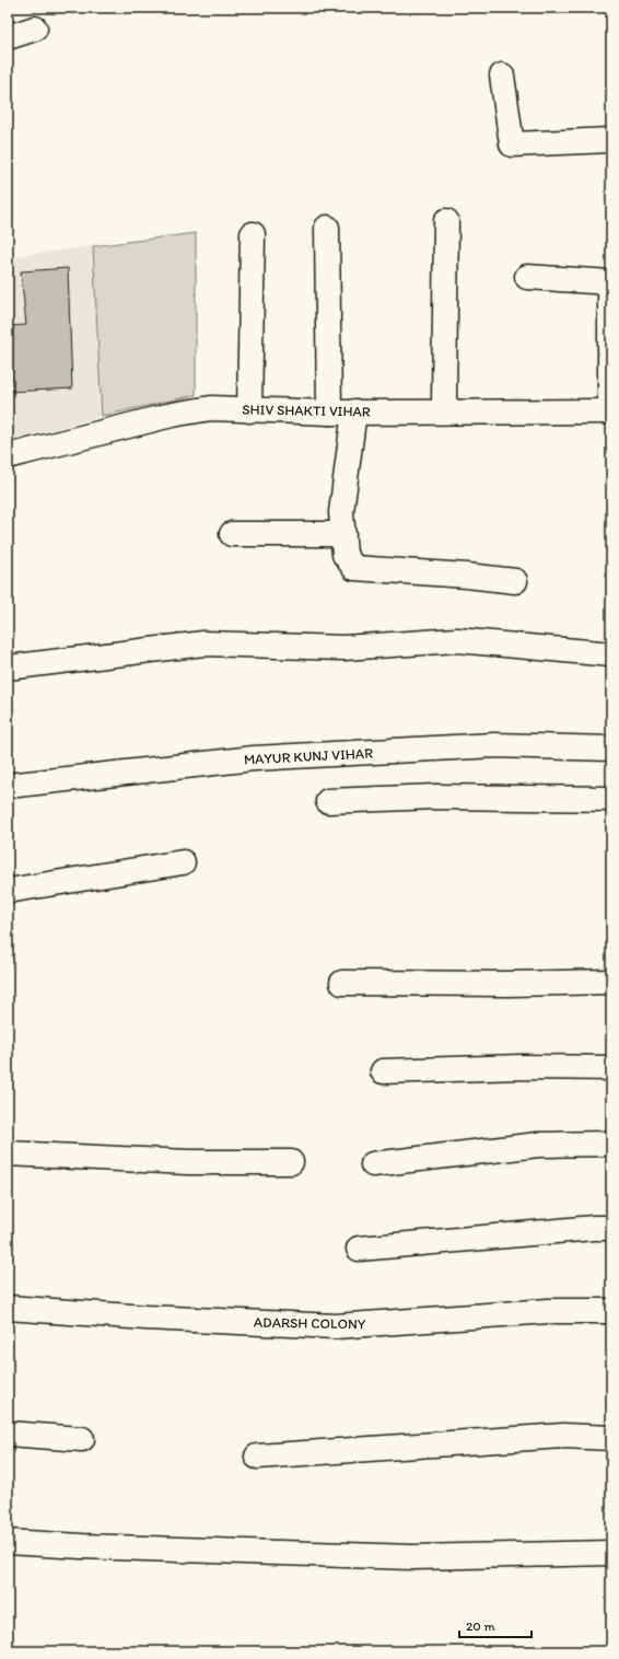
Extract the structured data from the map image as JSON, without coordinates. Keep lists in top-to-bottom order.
{
  "streets": {
    "street": ["SHIV SHAKTI VIHAR", "MAYUR KUNJ VIHAR", "ADARSH COLONY"]
  },
  "scale_bar": "20 m"
}
